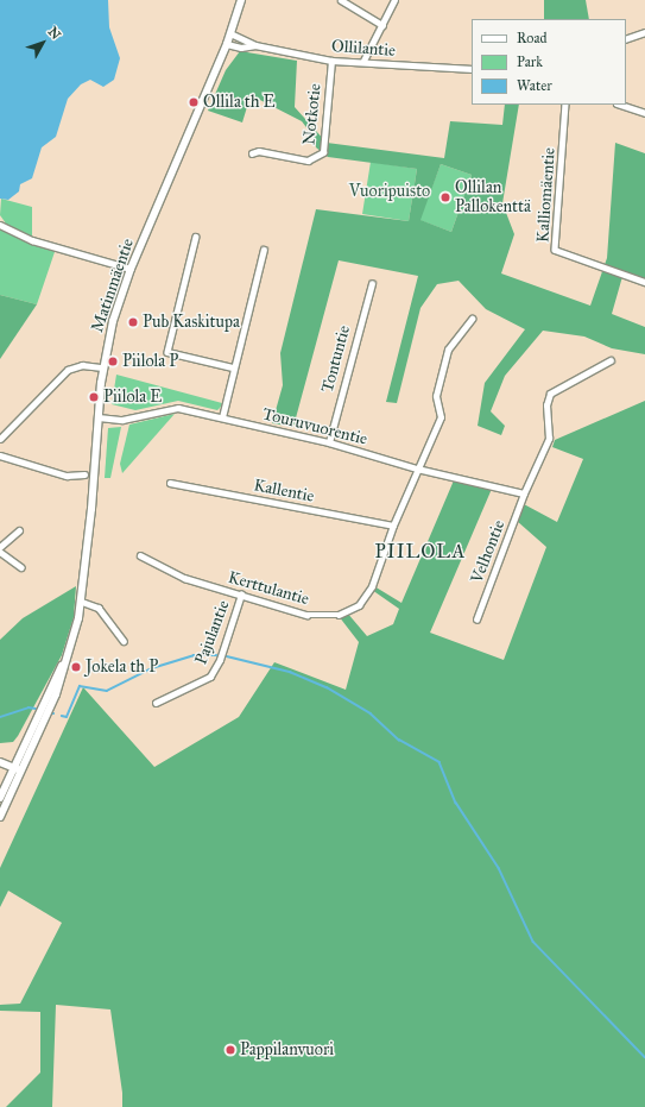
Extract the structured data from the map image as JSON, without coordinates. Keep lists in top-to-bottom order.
{
  "streets": {
    "main road": ["Matinmäentie"],
    "street": [
      "Ollilantie",
      "Notkotie",
      "Kalliomäentie",
      "Tontuntie",
      "Touruvuorentie",
      "Kallentie",
      "Velhontie",
      "Kerttulantie",
      "Pajulantie"
    ]
  },
  "crossings": [
    ["Ollilantie", "Notkotie"],
    ["Ollilantie", "Matinmäentie"],
    ["Matinmäentie", "Touruvuorentie"],
    ["Tontuntie", "Touruvuorentie"],
    ["Touruvuorentie", "Velhontie"],
    ["Touruvuorentie", "Kerttulantie"],
    ["Kallentie", "Kerttulantie"],
    ["Kerttulantie", "Pajulantie"]
  ],
  "districts": ["PIILOLA"],
  "parks": ["Vuoripuisto"],
  "places": [
    "Ollila th E",
    "Ollilan Pallokenttä",
    "Pub Kaskitupa",
    "Piilola P",
    "Piilola E",
    "Jokela th P",
    "Pappilanvuori"
  ],
  "legend": ["Road", "Park", "Water"],
  "north": "top right"
}
